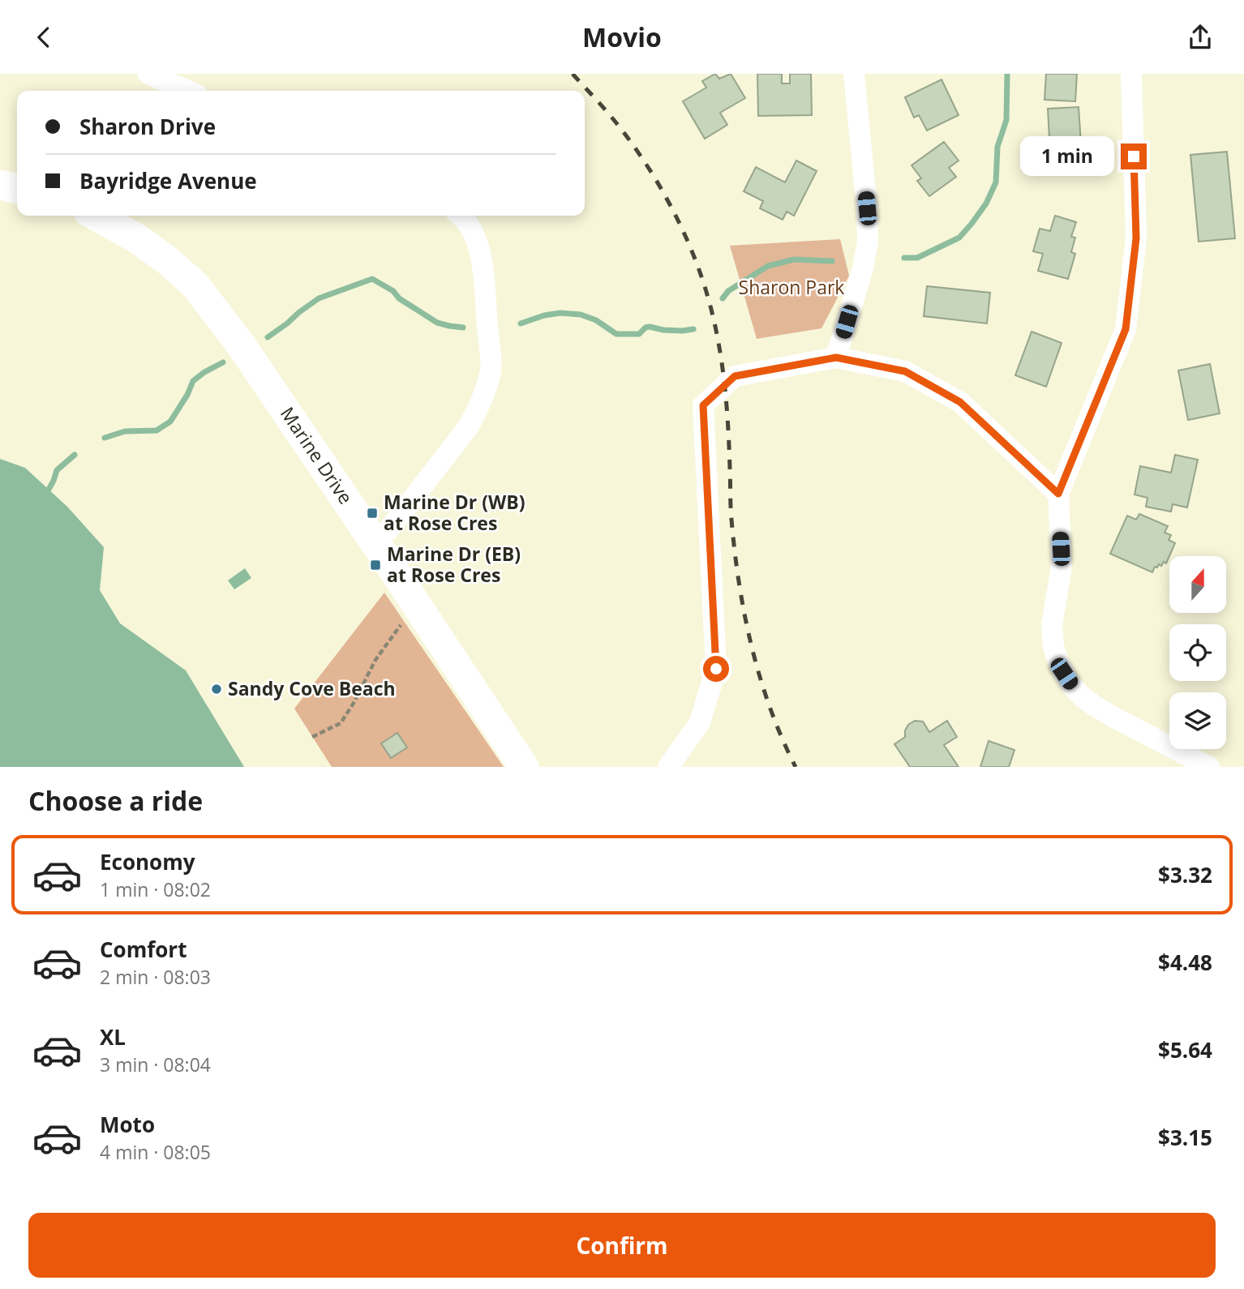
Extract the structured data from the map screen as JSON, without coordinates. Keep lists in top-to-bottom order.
{
  "streets": {
    "main road": ["Marine Drive"]
  },
  "parks": ["Sharon Park"],
  "places": {
    "transit": ["Marine Dr (WB) at Rose Cres", "Marine Dr (EB) at Rose Cres"],
    "other": ["Sandy Cove Beach"]
  },
  "north": "top",
  "page": {
    "header": "Movio",
    "banner": ["Sharon Drive", "Bayridge Avenue"],
    "bubble": "1 min",
    "heading": "Choose a ride",
    "list": [
      {
        "name": "Economy",
        "note": "1 min · 08:02",
        "value": "$3.32"
      },
      {
        "name": "Comfort",
        "note": "2 min · 08:03",
        "value": "$4.48"
      },
      {
        "name": "XL",
        "note": "3 min · 08:04",
        "value": "$5.64"
      },
      {
        "name": "Moto",
        "note": "4 min · 08:05",
        "value": "$3.15"
      }
    ],
    "buttons": "Confirm"
  }
}
